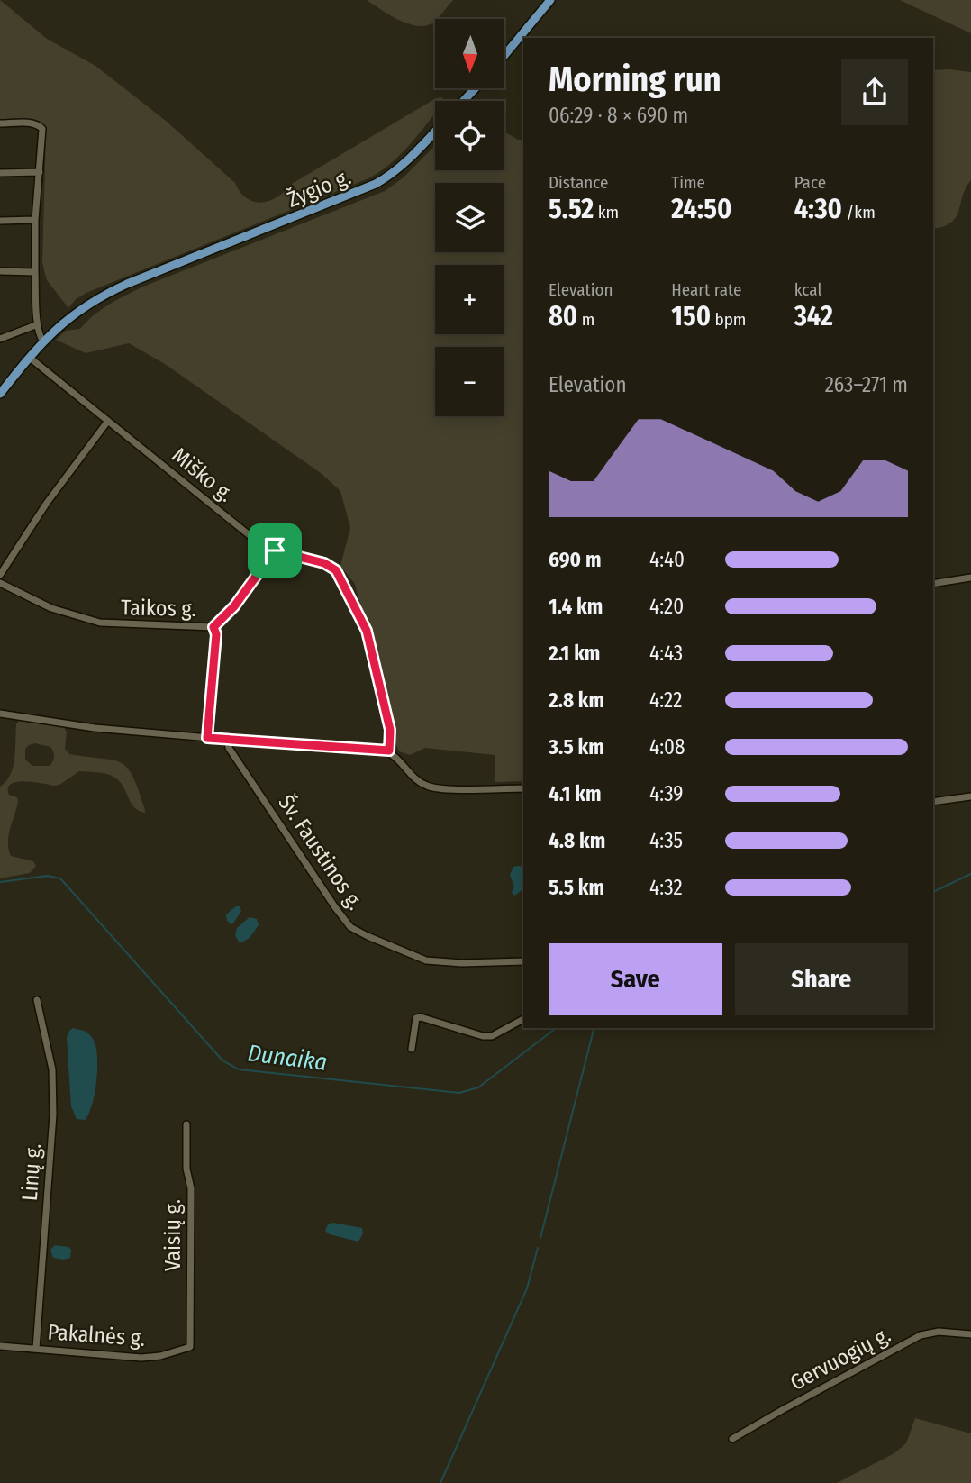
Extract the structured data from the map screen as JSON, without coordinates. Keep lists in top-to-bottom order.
{
  "streets": {
    "main road": ["Žygio g."],
    "street": [
      "Miško g.",
      "Taikos g.",
      "Šv. Faustinos g.",
      "Linų g.",
      "Vaisių g.",
      "Pakalnės g.",
      "Gervuogių g."
    ]
  },
  "crossings": [
    ["Žygio g.", "Miško g."],
    ["Linų g.", "Pakalnės g."],
    ["Vaisių g.", "Pakalnės g."]
  ],
  "water": ["Dunaika"],
  "north": "bottom",
  "page": {
    "map_buttons": ["+", "−"],
    "heading": ["Morning run", "06:29 · 8 × 690 m"],
    "stats": [
      ["Distance", "5.52 km"],
      ["Time", "24:50"],
      ["Pace", "4:30 /km"],
      ["Elevation", "80 m"],
      ["Heart rate", "150 bpm"],
      ["kcal", "342"]
    ],
    "chart": ["Elevation", "263–271 m"],
    "list": [
      {
        "name": "690 m",
        "note": "4:40"
      },
      {
        "name": "1.4 km",
        "note": "4:20"
      },
      {
        "name": "2.1 km",
        "note": "4:43"
      },
      {
        "name": "2.8 km",
        "note": "4:22"
      },
      {
        "name": "3.5 km",
        "note": "4:08"
      },
      {
        "name": "4.1 km",
        "note": "4:39"
      },
      {
        "name": "4.8 km",
        "note": "4:35"
      },
      {
        "name": "5.5 km",
        "note": "4:32"
      }
    ],
    "buttons": ["Save", "Share"]
  }
}
